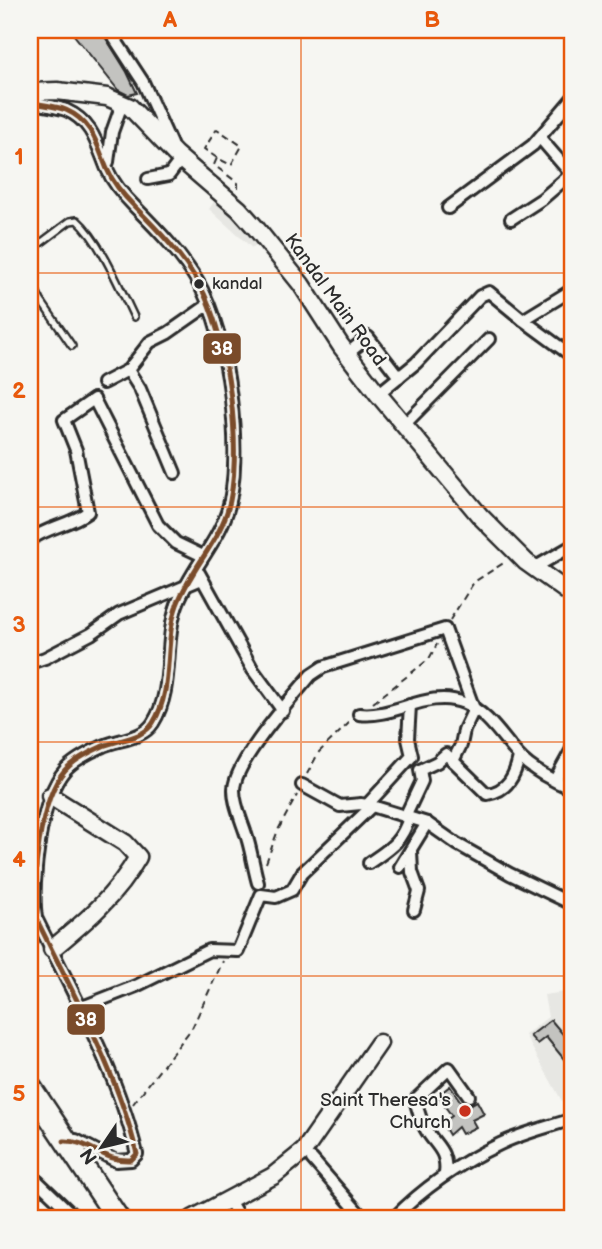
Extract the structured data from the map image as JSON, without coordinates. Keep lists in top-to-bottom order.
{
  "streets": {
    "street": ["Kandal Main Road"]
  },
  "places": ["kandal", "Saint Theresa's Church"],
  "lines": ["transit line 38"],
  "north": "bottom left",
  "grid": {
    "columns": ["A", "B"],
    "rows": [
      "1",
      "2",
      "3",
      "4",
      "5"
    ]
  }
}
